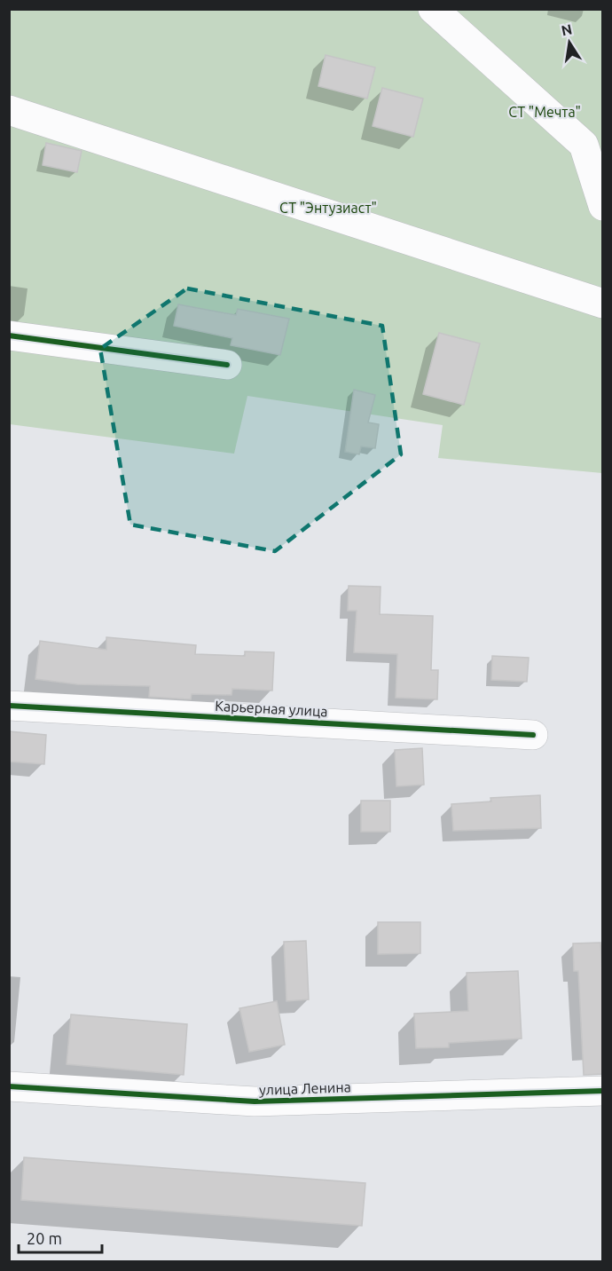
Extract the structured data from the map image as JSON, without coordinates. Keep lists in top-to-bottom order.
{
  "streets": {
    "street": ["Карьерная улица", "улица Ленина"]
  },
  "parks": ["СТ \"Мечта\"", "СТ \"Энтузиаст\""],
  "scale_bar": "20 m",
  "north": "top"
}
